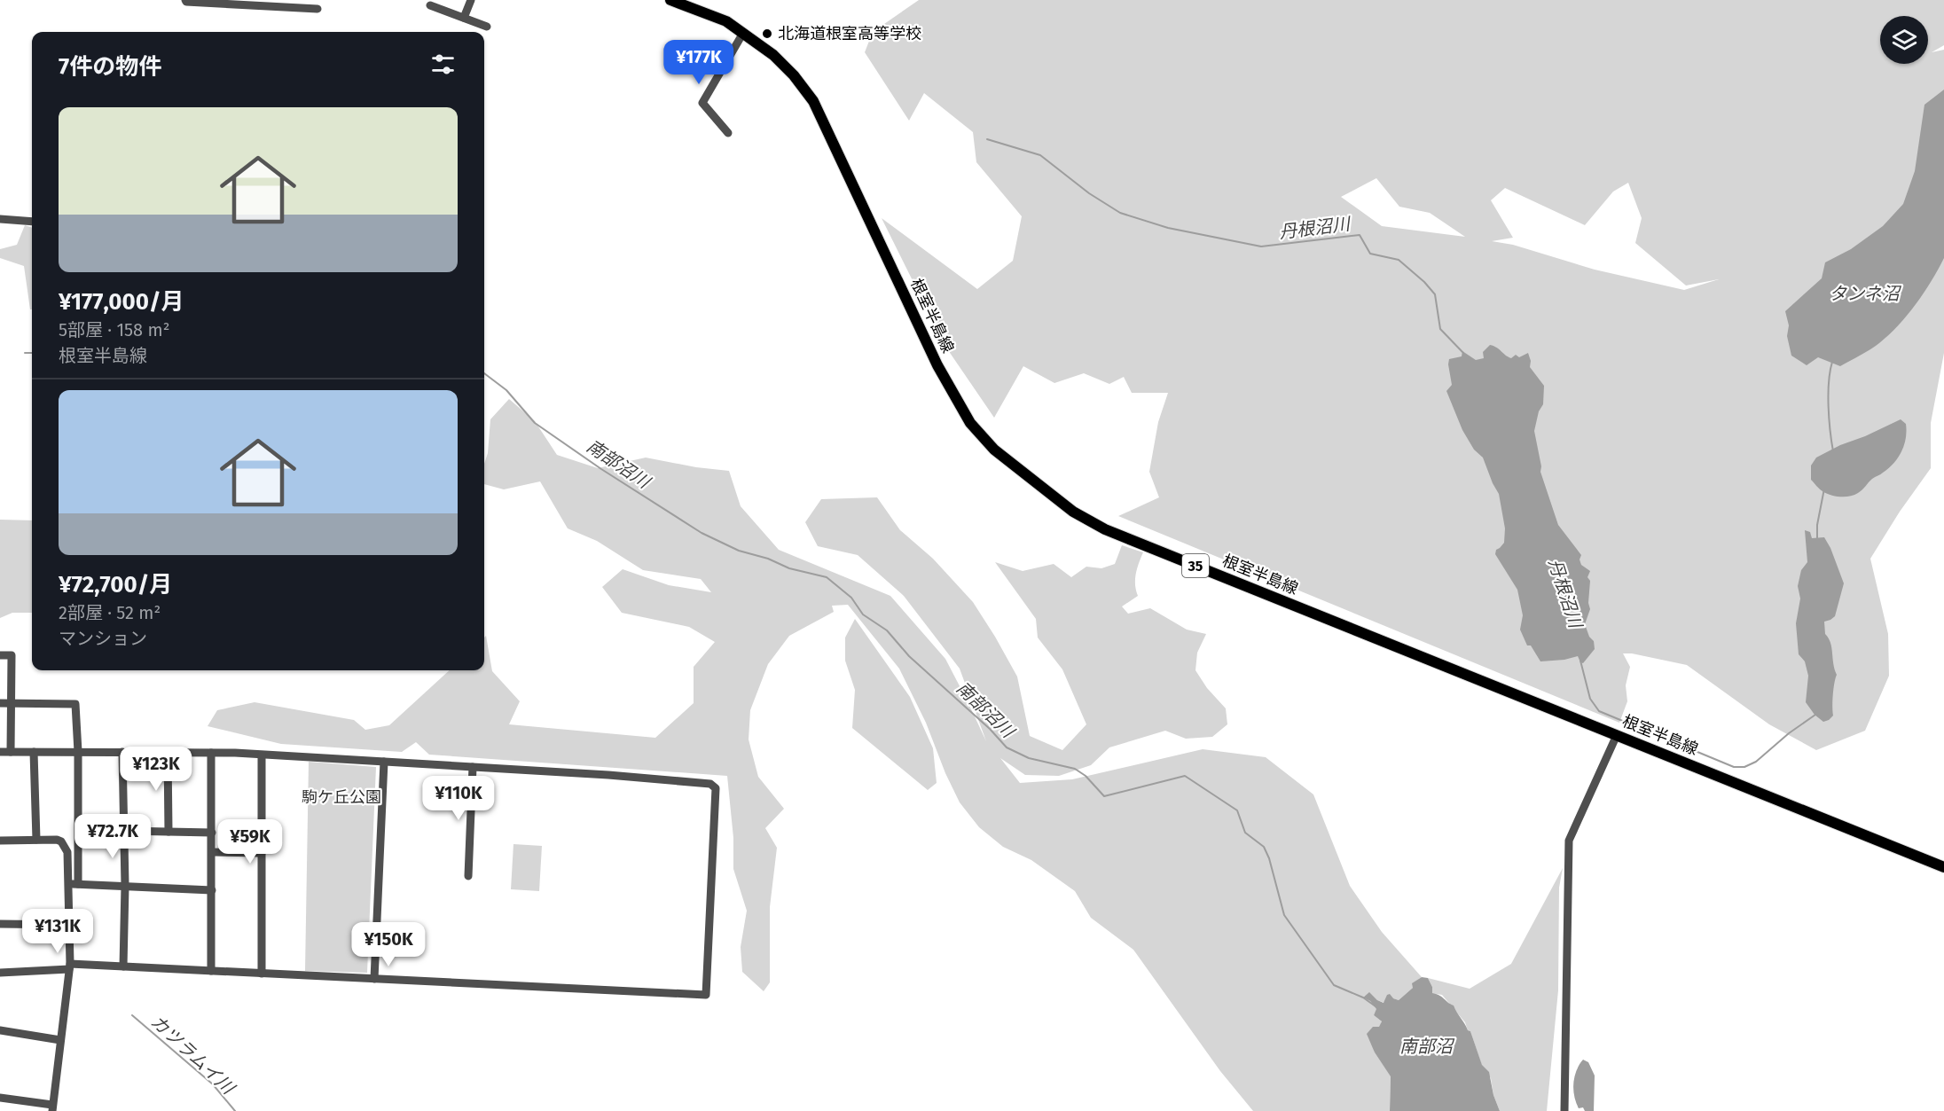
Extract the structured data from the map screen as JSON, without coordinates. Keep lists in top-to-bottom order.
{
  "streets": {
    "main road": ["根室半島線", "35"]
  },
  "water": [
    "丹根沼川",
    "タンネ沼",
    "南部沼川",
    "南部沼",
    "カツラムイ川"
  ],
  "parks": ["駒ケ丘公園"],
  "places": ["北海道根室高等学校"],
  "page": {
    "heading": "7件の物件",
    "price": [
      "¥177K",
      "¥123K",
      "¥110K",
      "¥72.7K",
      "¥59K",
      "¥131K",
      "¥150K"
    ],
    "list": [
      {
        "name": "¥177,000/月",
        "note": "5部屋 · 158 m² · 根室半島線"
      },
      {
        "name": "¥72,700/月",
        "note": "2部屋 · 52 m² · マンション"
      }
    ]
  }
}
